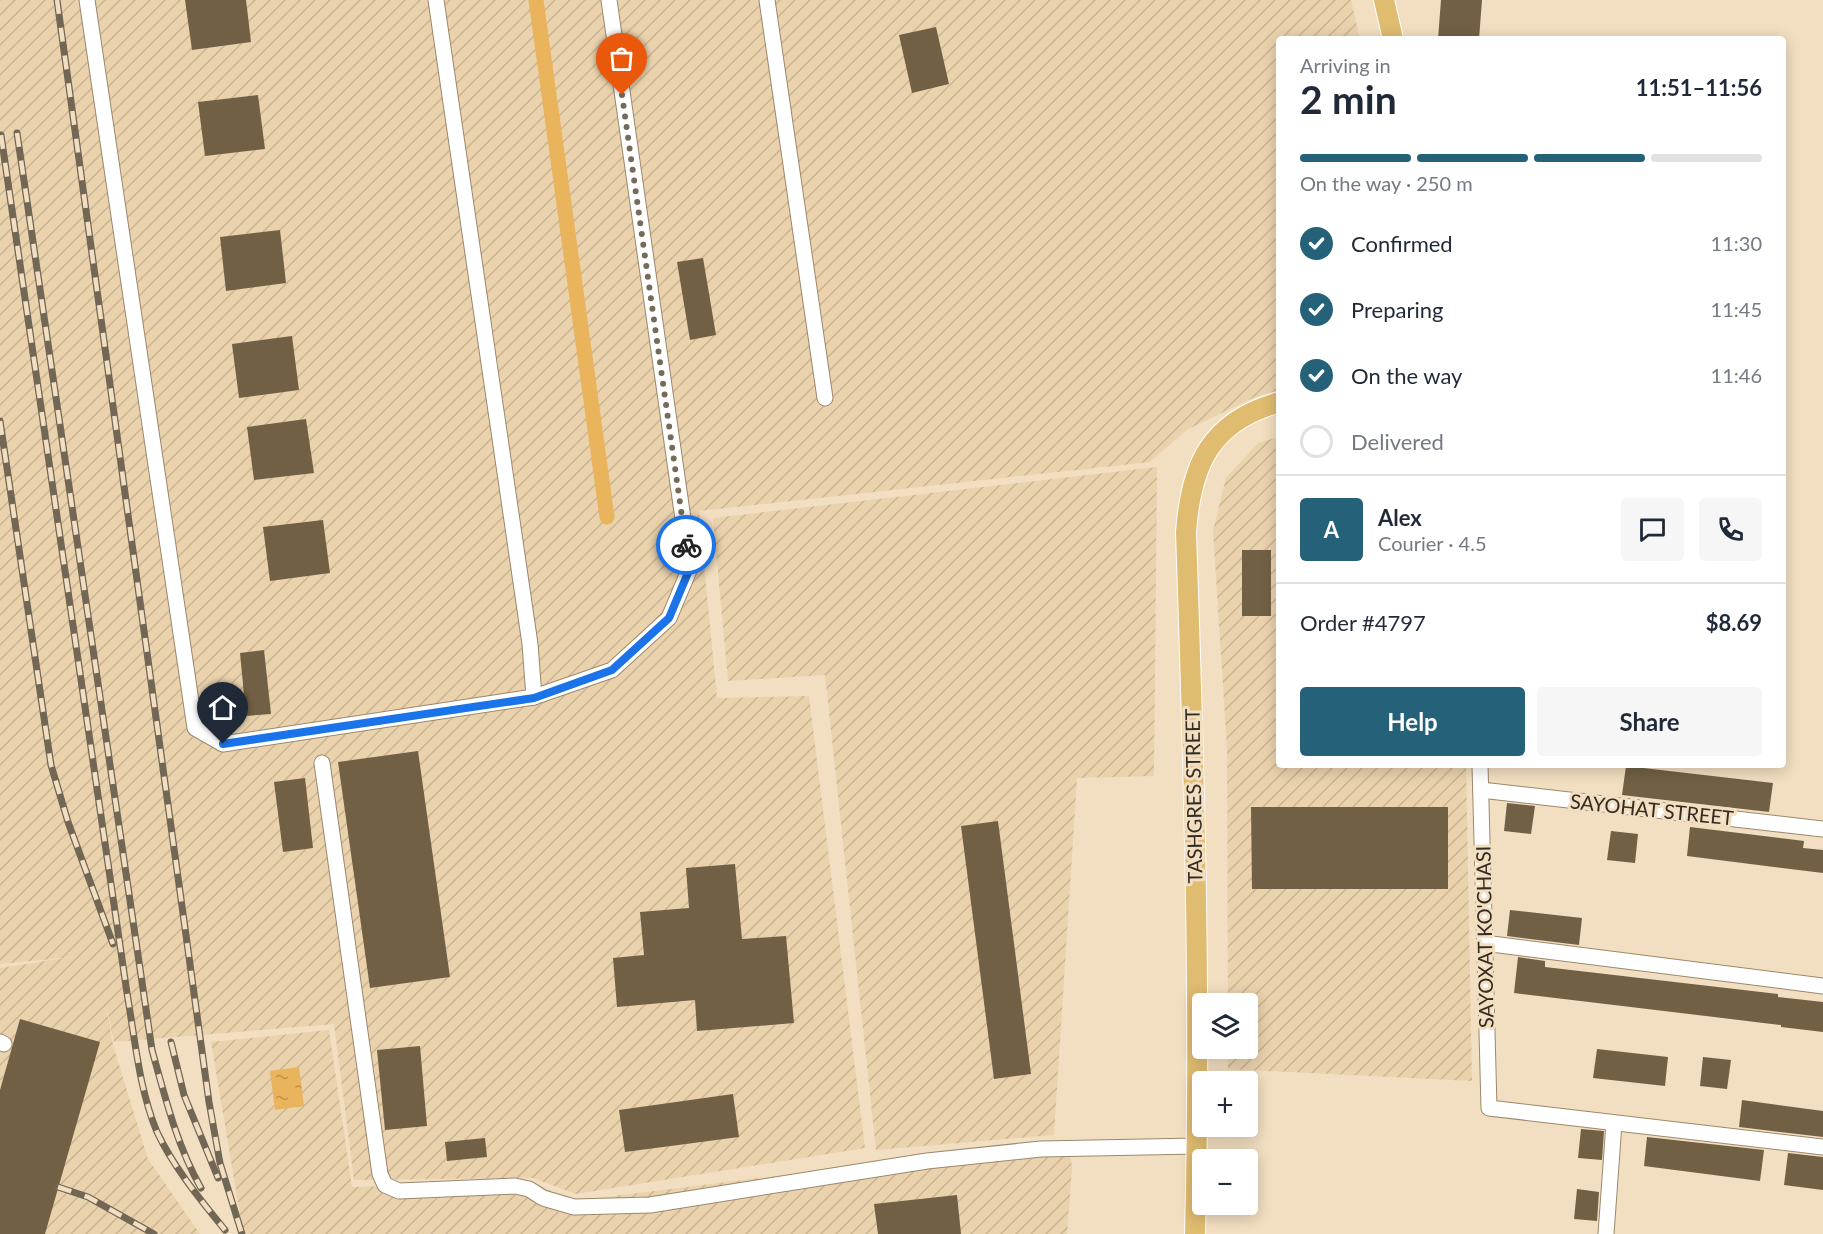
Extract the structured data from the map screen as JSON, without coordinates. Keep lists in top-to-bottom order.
{
  "streets": {
    "main road": ["TASHGRES STREET"],
    "street": ["SAYOHAT STREET", "SAYOXAT KO'CHASI"]
  },
  "crossings": [
    ["SAYOHAT STREET", "SAYOXAT KO'CHASI"]
  ],
  "page": {
    "heading": ["2 min", "Arriving in", "11:51–11:56"],
    "panel": [
      "Alex",
      "Courier · 4.5",
      "Order #4797",
      "$8.69"
    ],
    "bar": "On the way · 250 m",
    "list": [
      ["Confirmed", "11:30"],
      ["Preparing", "11:45"],
      ["On the way", "11:46"],
      "Delivered"
    ],
    "round": "A",
    "buttons": ["Help", "Share"],
    "map_buttons": ["+", "−"]
  }
}
